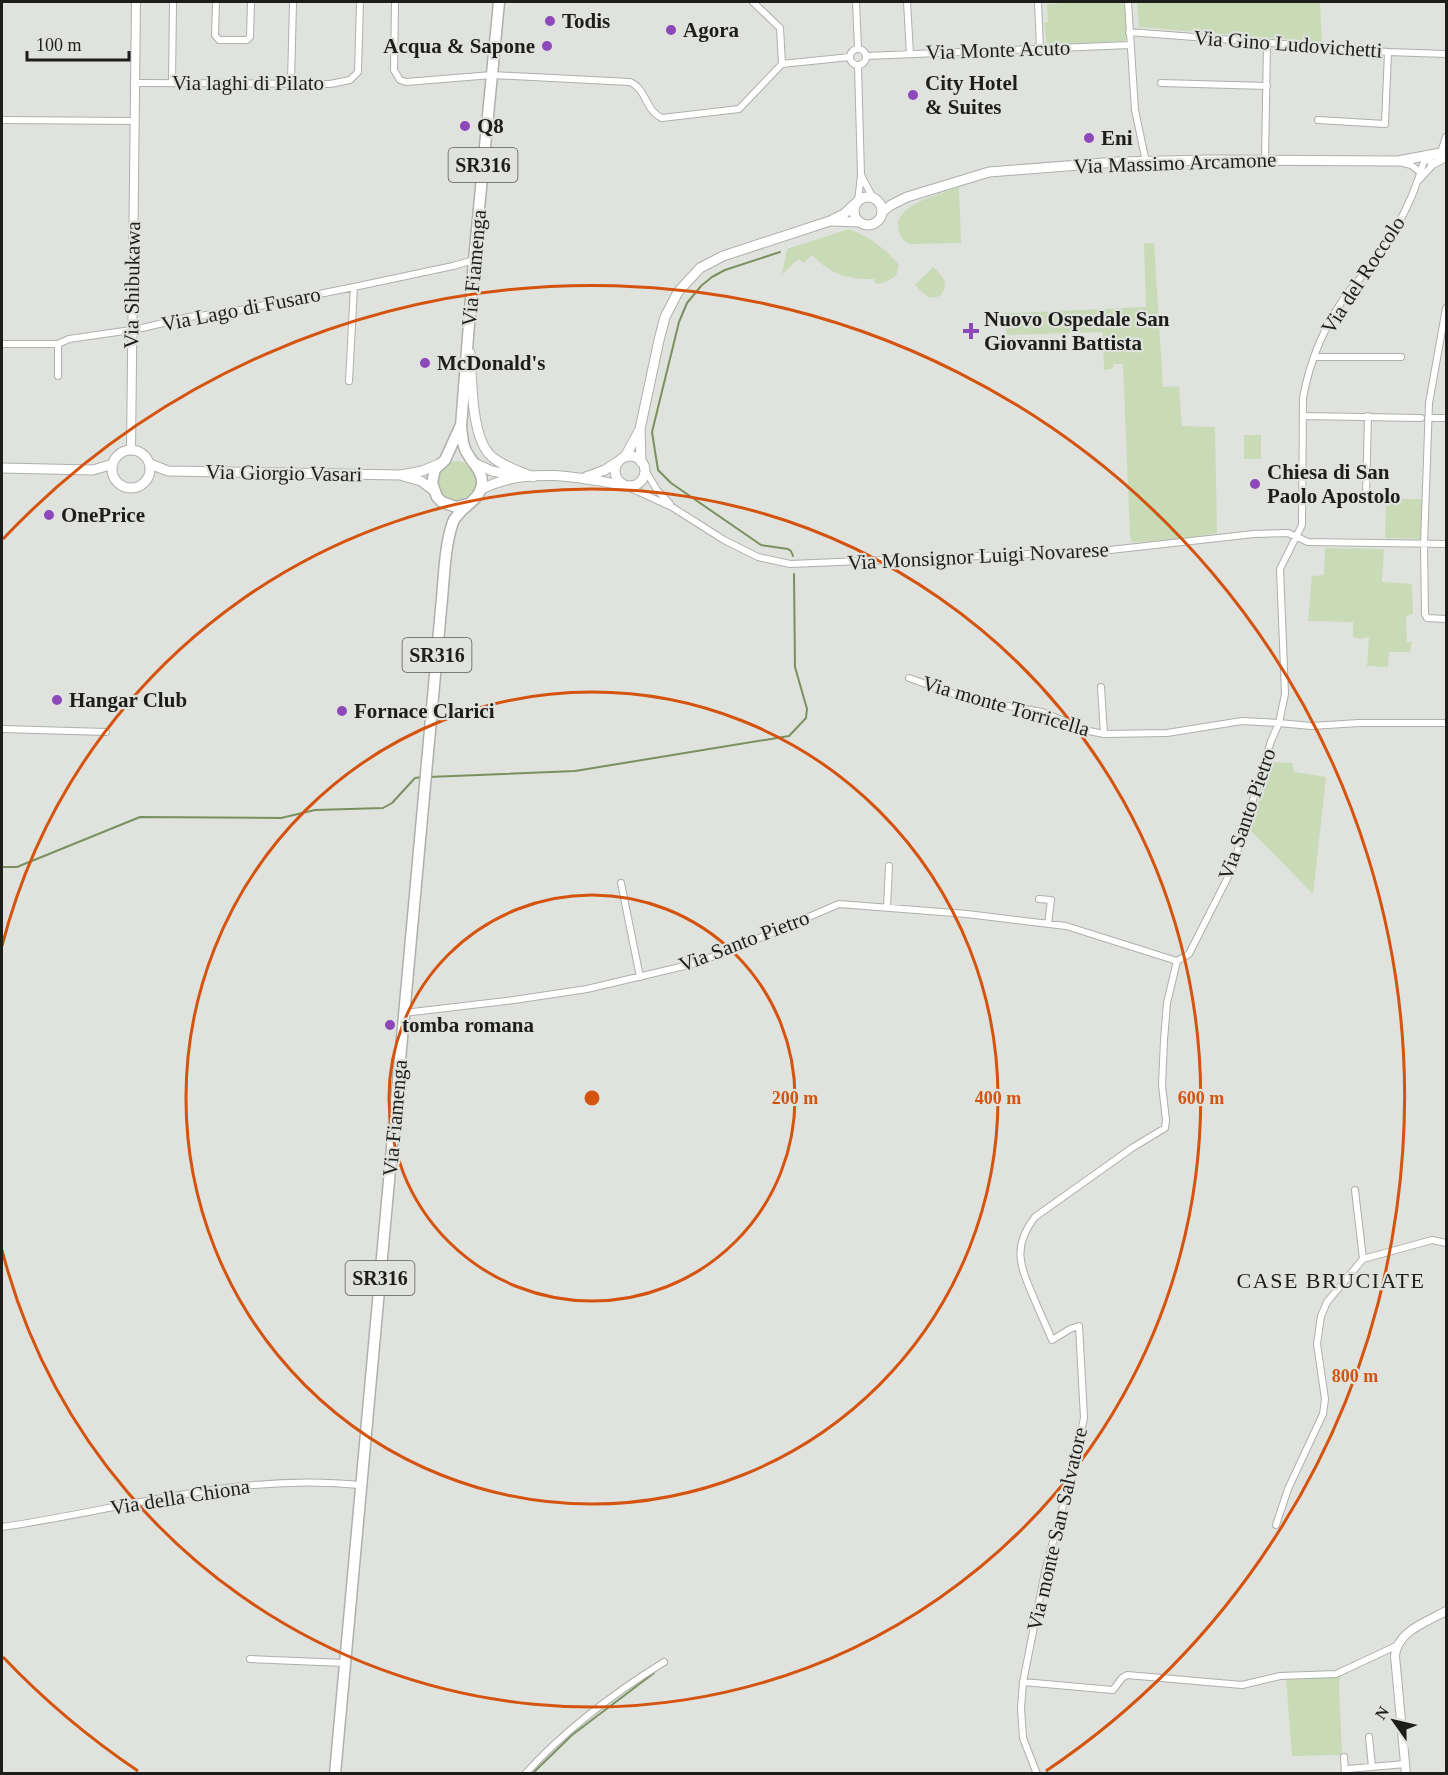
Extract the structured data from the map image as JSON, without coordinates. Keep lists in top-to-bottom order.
{
  "streets": {
    "main road": [
      "Via Massimo Arcamone",
      "SR316",
      "Via Fiamenga",
      "Via Giorgio Vasari"
    ],
    "street": [
      "Via Gino Ludovichetti",
      "Via Monte Acuto",
      "Via laghi di Pilato",
      "Via del Roccolo",
      "Via Shibukawa",
      "Via Lago di Fusaro",
      "Via Monsignor Luigi Novarese",
      "Via monte Torricella",
      "Via Santo Pietro",
      "Via della Chiona",
      "Via monte San Salvatore"
    ]
  },
  "crossings": [
    ["Via laghi di Pilato", "Via Shibukawa"],
    ["Via Massimo Arcamone", "Via del Roccolo"],
    ["Via Massimo Arcamone", "Via Monsignor Luigi Novarese"],
    ["Via Fiamenga", "Via Lago di Fusaro"],
    ["Via Fiamenga", "Via Giorgio Vasari"],
    ["Via Fiamenga", "Via Santo Pietro"],
    ["Via Fiamenga", "Via della Chiona"],
    ["Via del Roccolo", "Via Monsignor Luigi Novarese"],
    ["Via del Roccolo", "Via monte Torricella"],
    ["Via del Roccolo", "Via Santo Pietro"],
    ["Via Shibukawa", "Via Lago di Fusaro"],
    ["Via Shibukawa", "Via Giorgio Vasari"],
    ["Via monte Torricella", "Via Santo Pietro"],
    ["Via Santo Pietro", "Via monte San Salvatore"]
  ],
  "districts": ["CASE BRUCIATE"],
  "places": {
    "other": [
      "Todis",
      "Agora",
      "Acqua & Sapone",
      "City Hotel & Suites",
      "Q8",
      "Eni",
      "McDonald's",
      "Chiesa di San Paolo Apostolo",
      "OnePrice",
      "Hangar Club",
      "Fornace Clarici",
      "tomba romana"
    ],
    "health": ["Nuovo Ospedale San Giovanni Battista"]
  },
  "scale_bar": "100 m",
  "north": "top left",
  "rings": [
    "200 m",
    "400 m",
    "600 m",
    "800 m"
  ]
}
